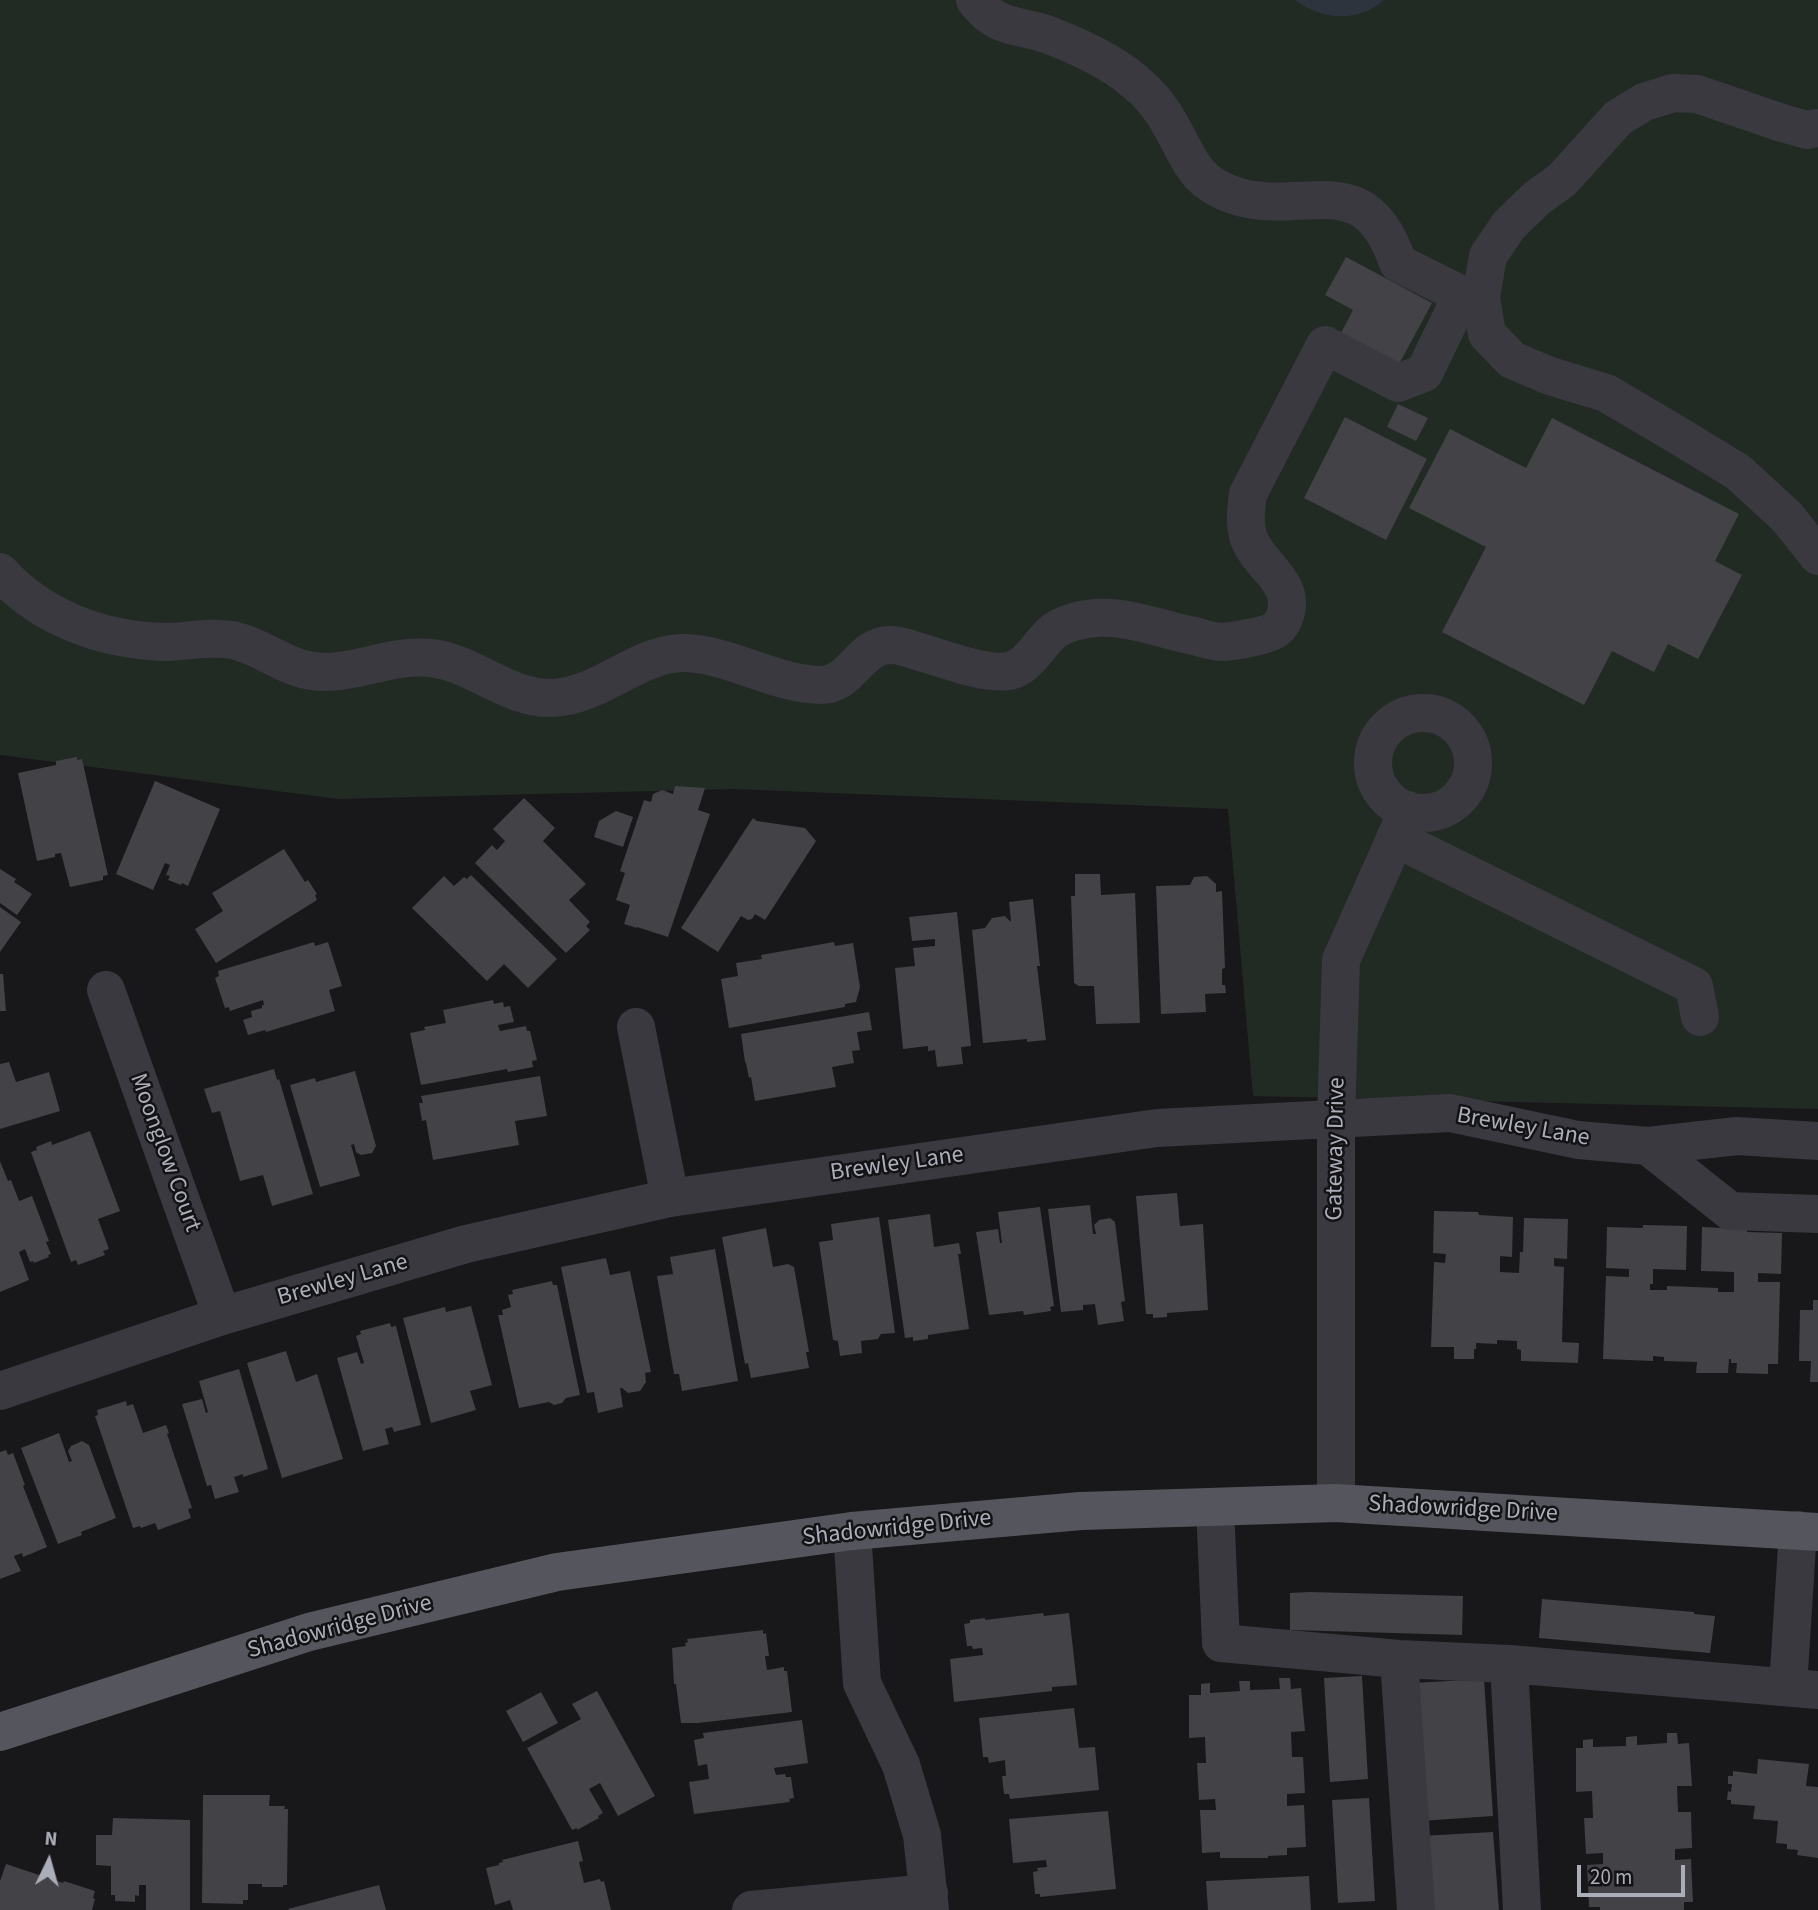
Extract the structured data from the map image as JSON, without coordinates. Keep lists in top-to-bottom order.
{
  "streets": {
    "main road": ["Shadowridge Drive"],
    "street": ["Brewley Lane", "Gateway Drive", "Moonglow Court"]
  },
  "crossings": [
    ["Brewley Lane", "Gateway Drive"],
    ["Brewley Lane", "Moonglow Court"],
    ["Gateway Drive", "Shadowridge Drive"]
  ],
  "scale_bar": "20 m",
  "north": "top"
}
